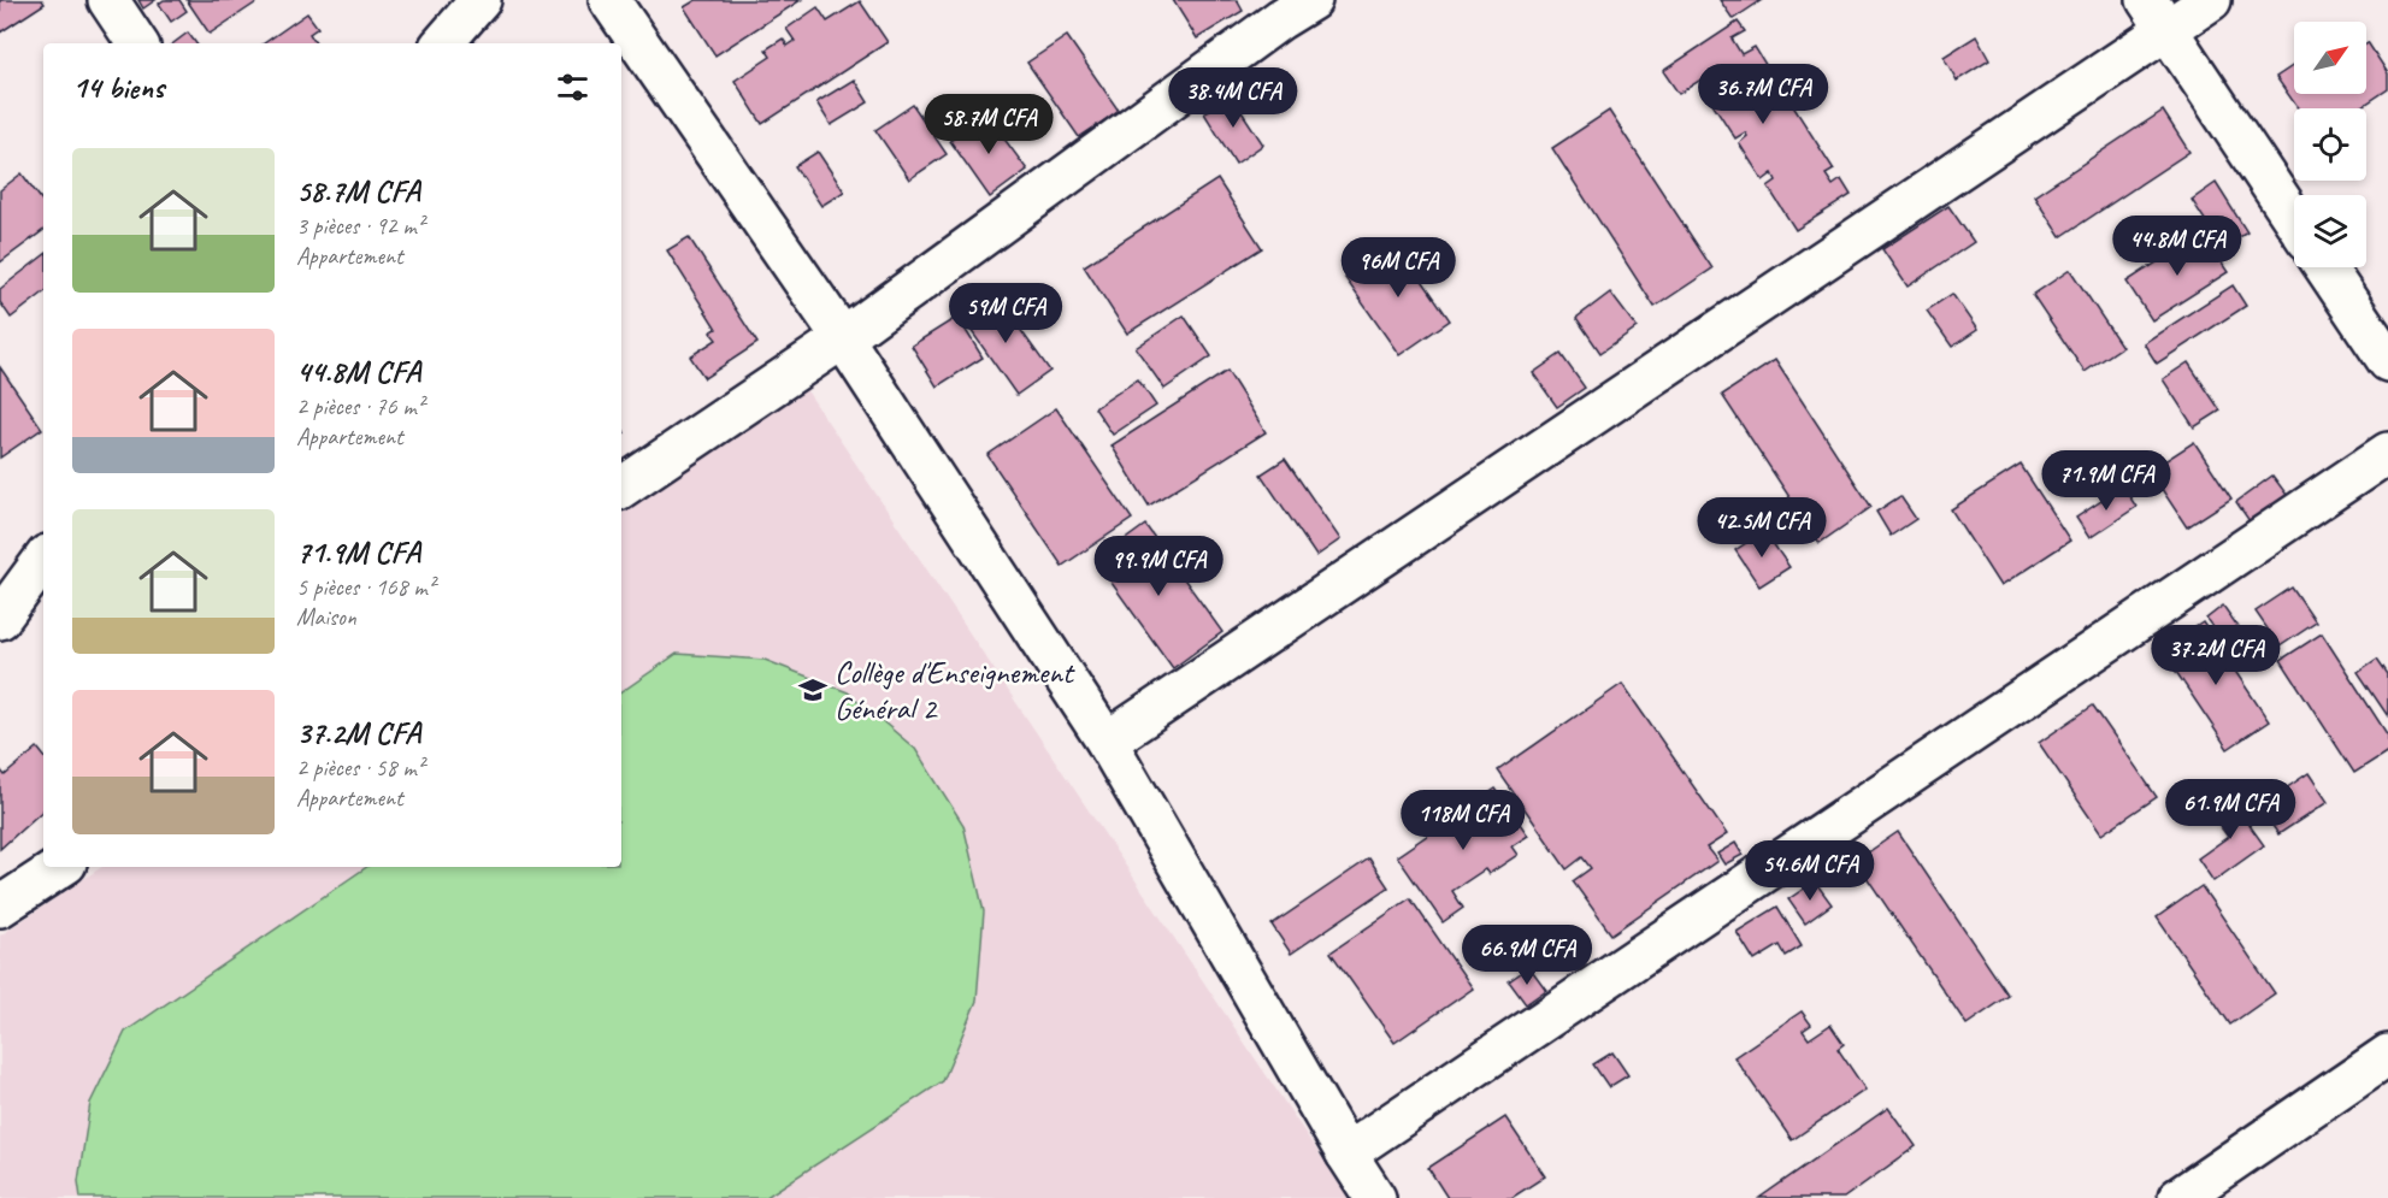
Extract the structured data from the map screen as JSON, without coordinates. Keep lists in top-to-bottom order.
{
  "places": {
    "school or university": ["Collège d'Enseignement Général 2"]
  },
  "north": "top right",
  "page": {
    "heading": "14 biens",
    "price": [
      "36.7M CFA",
      "38.4M CFA",
      "58.7M CFA",
      "44.8M CFA",
      "96M CFA",
      "59M CFA",
      "71.9M CFA",
      "42.5M CFA",
      "99.9M CFA",
      "37.2M CFA",
      "61.9M CFA",
      "118M CFA",
      "54.6M CFA",
      "66.9M CFA"
    ],
    "list": [
      {
        "name": "58.7M CFA",
        "note": "3 pièces · 92 m² · Appartement"
      },
      {
        "name": "44.8M CFA",
        "note": "2 pièces · 76 m² · Appartement"
      },
      {
        "name": "71.9M CFA",
        "note": "5 pièces · 168 m² · Maison"
      },
      {
        "name": "37.2M CFA",
        "note": "2 pièces · 58 m² · Appartement"
      }
    ]
  }
}
